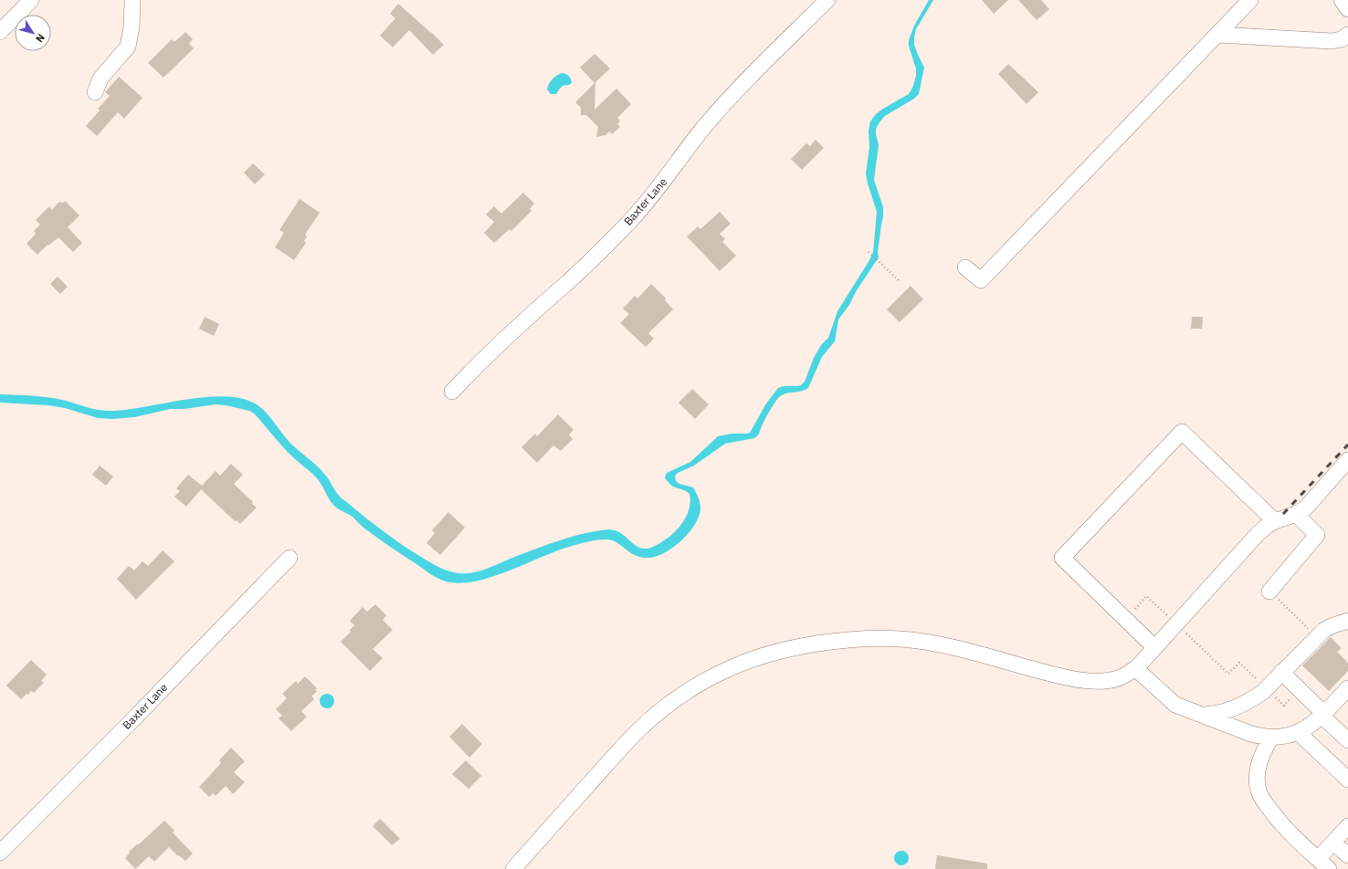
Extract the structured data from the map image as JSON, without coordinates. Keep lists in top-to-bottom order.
{
  "streets": {
    "street": ["Baxter Lane"]
  },
  "north": "bottom right"
}
